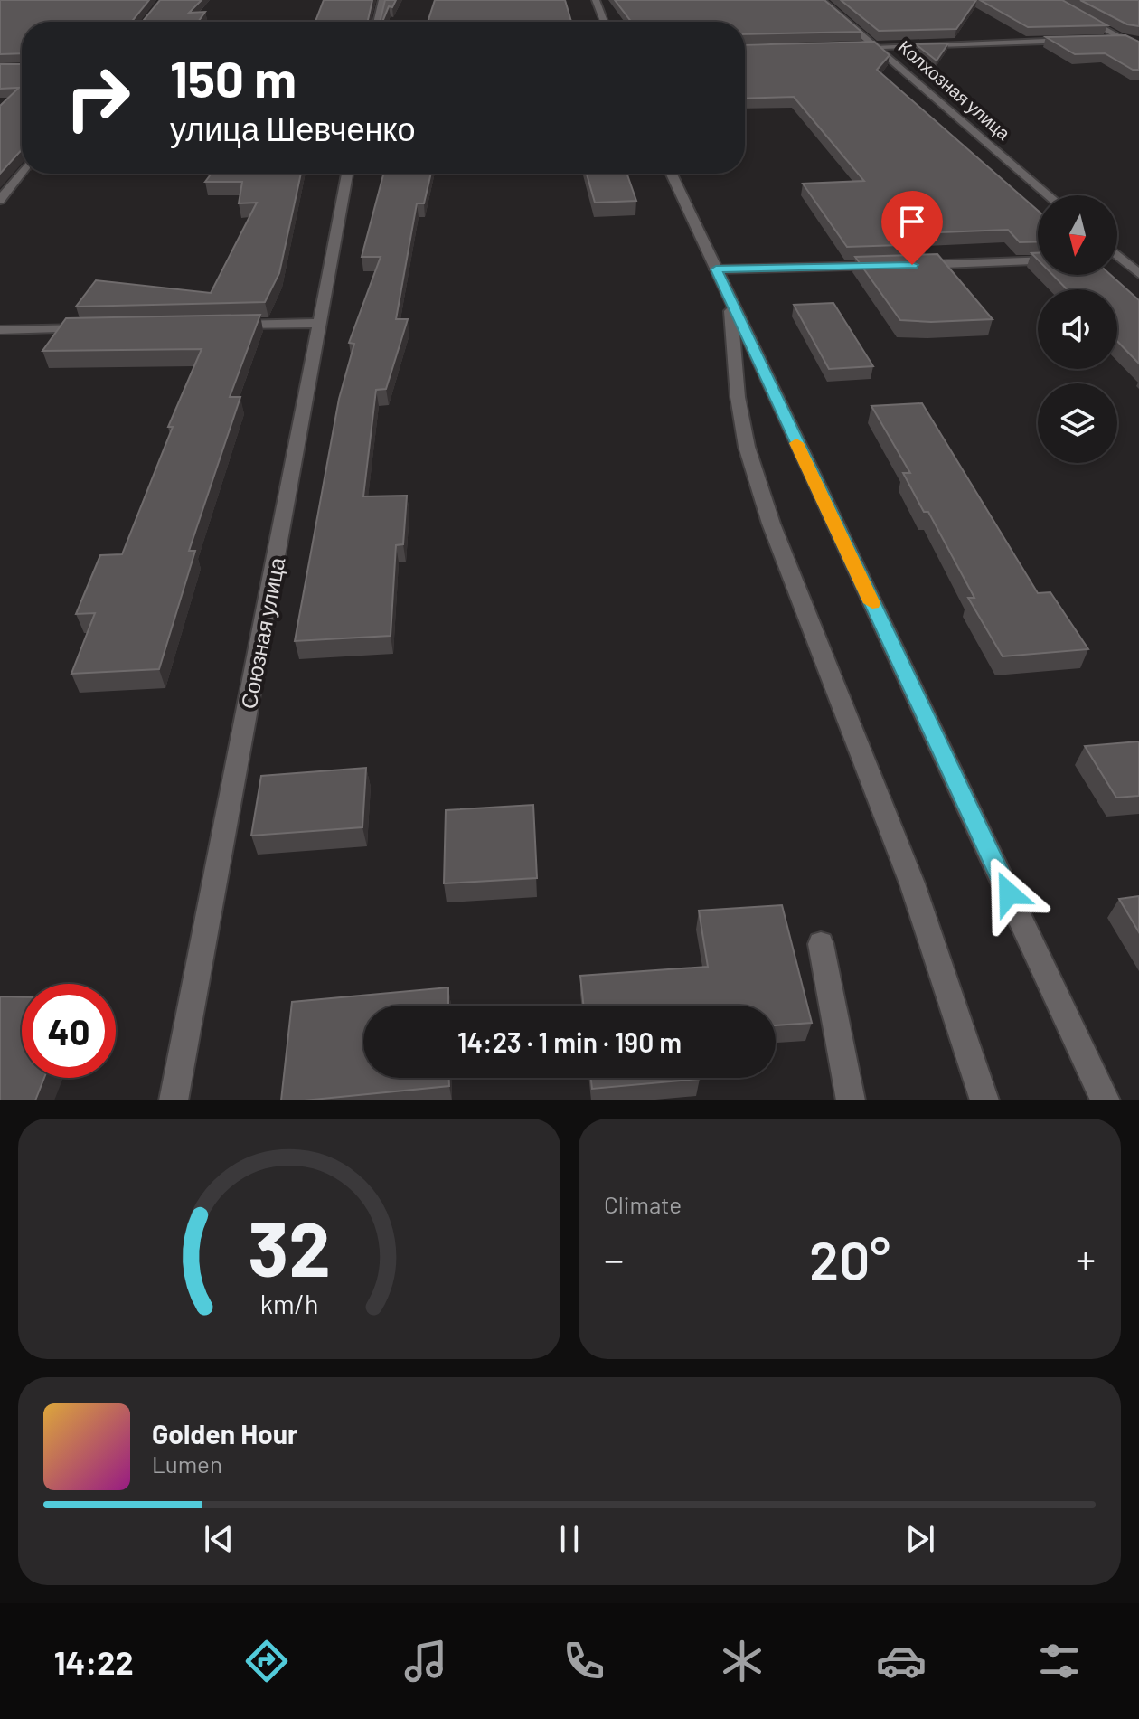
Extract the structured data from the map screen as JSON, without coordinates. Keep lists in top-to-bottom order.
{
  "streets": {
    "street": ["Колхозная улица", "Союзная улица"]
  },
  "north": "bottom",
  "page": {
    "turn": ["150 m", "улица Шевченко"],
    "limit": "40",
    "trip": "14:23 · 1 min · 190 m",
    "tile": "Climate",
    "heat": ["−", "20°", "+"],
    "song": ["Golden Hour", "Lumen"],
    "tabs": "14:22",
    "gauge": ["32", "km/h"]
  }
}
